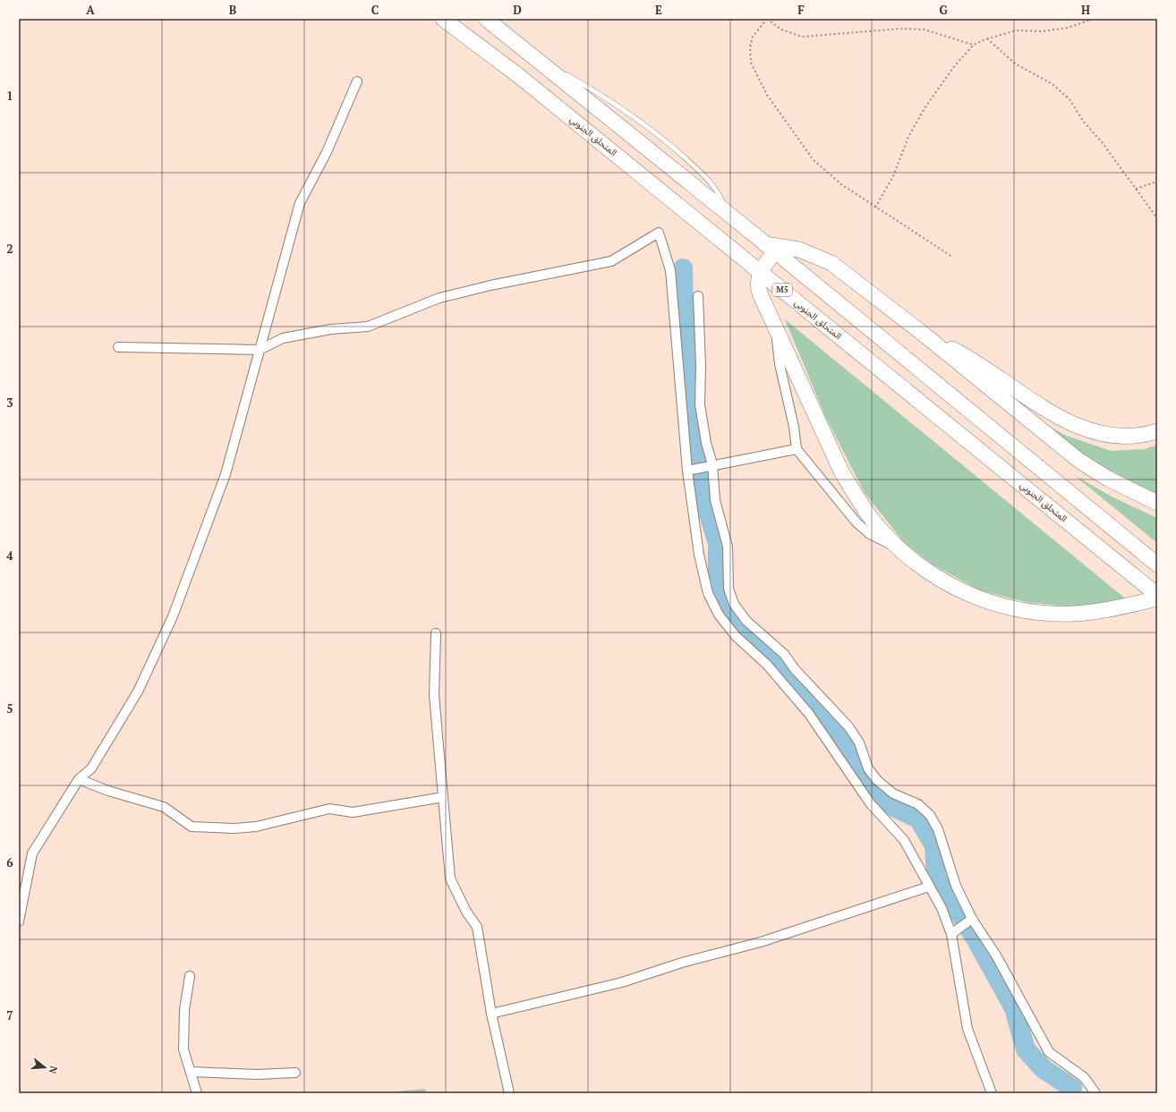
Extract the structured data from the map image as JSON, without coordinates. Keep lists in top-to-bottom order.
{
  "streets": {
    "highway": ["المتحلق الجنوبي", "M5"]
  },
  "north": "right",
  "grid": {
    "columns": [
      "A",
      "B",
      "C",
      "D",
      "E",
      "F",
      "G",
      "H"
    ],
    "rows": [
      "1",
      "2",
      "3",
      "4",
      "5",
      "6",
      "7"
    ]
  }
}
